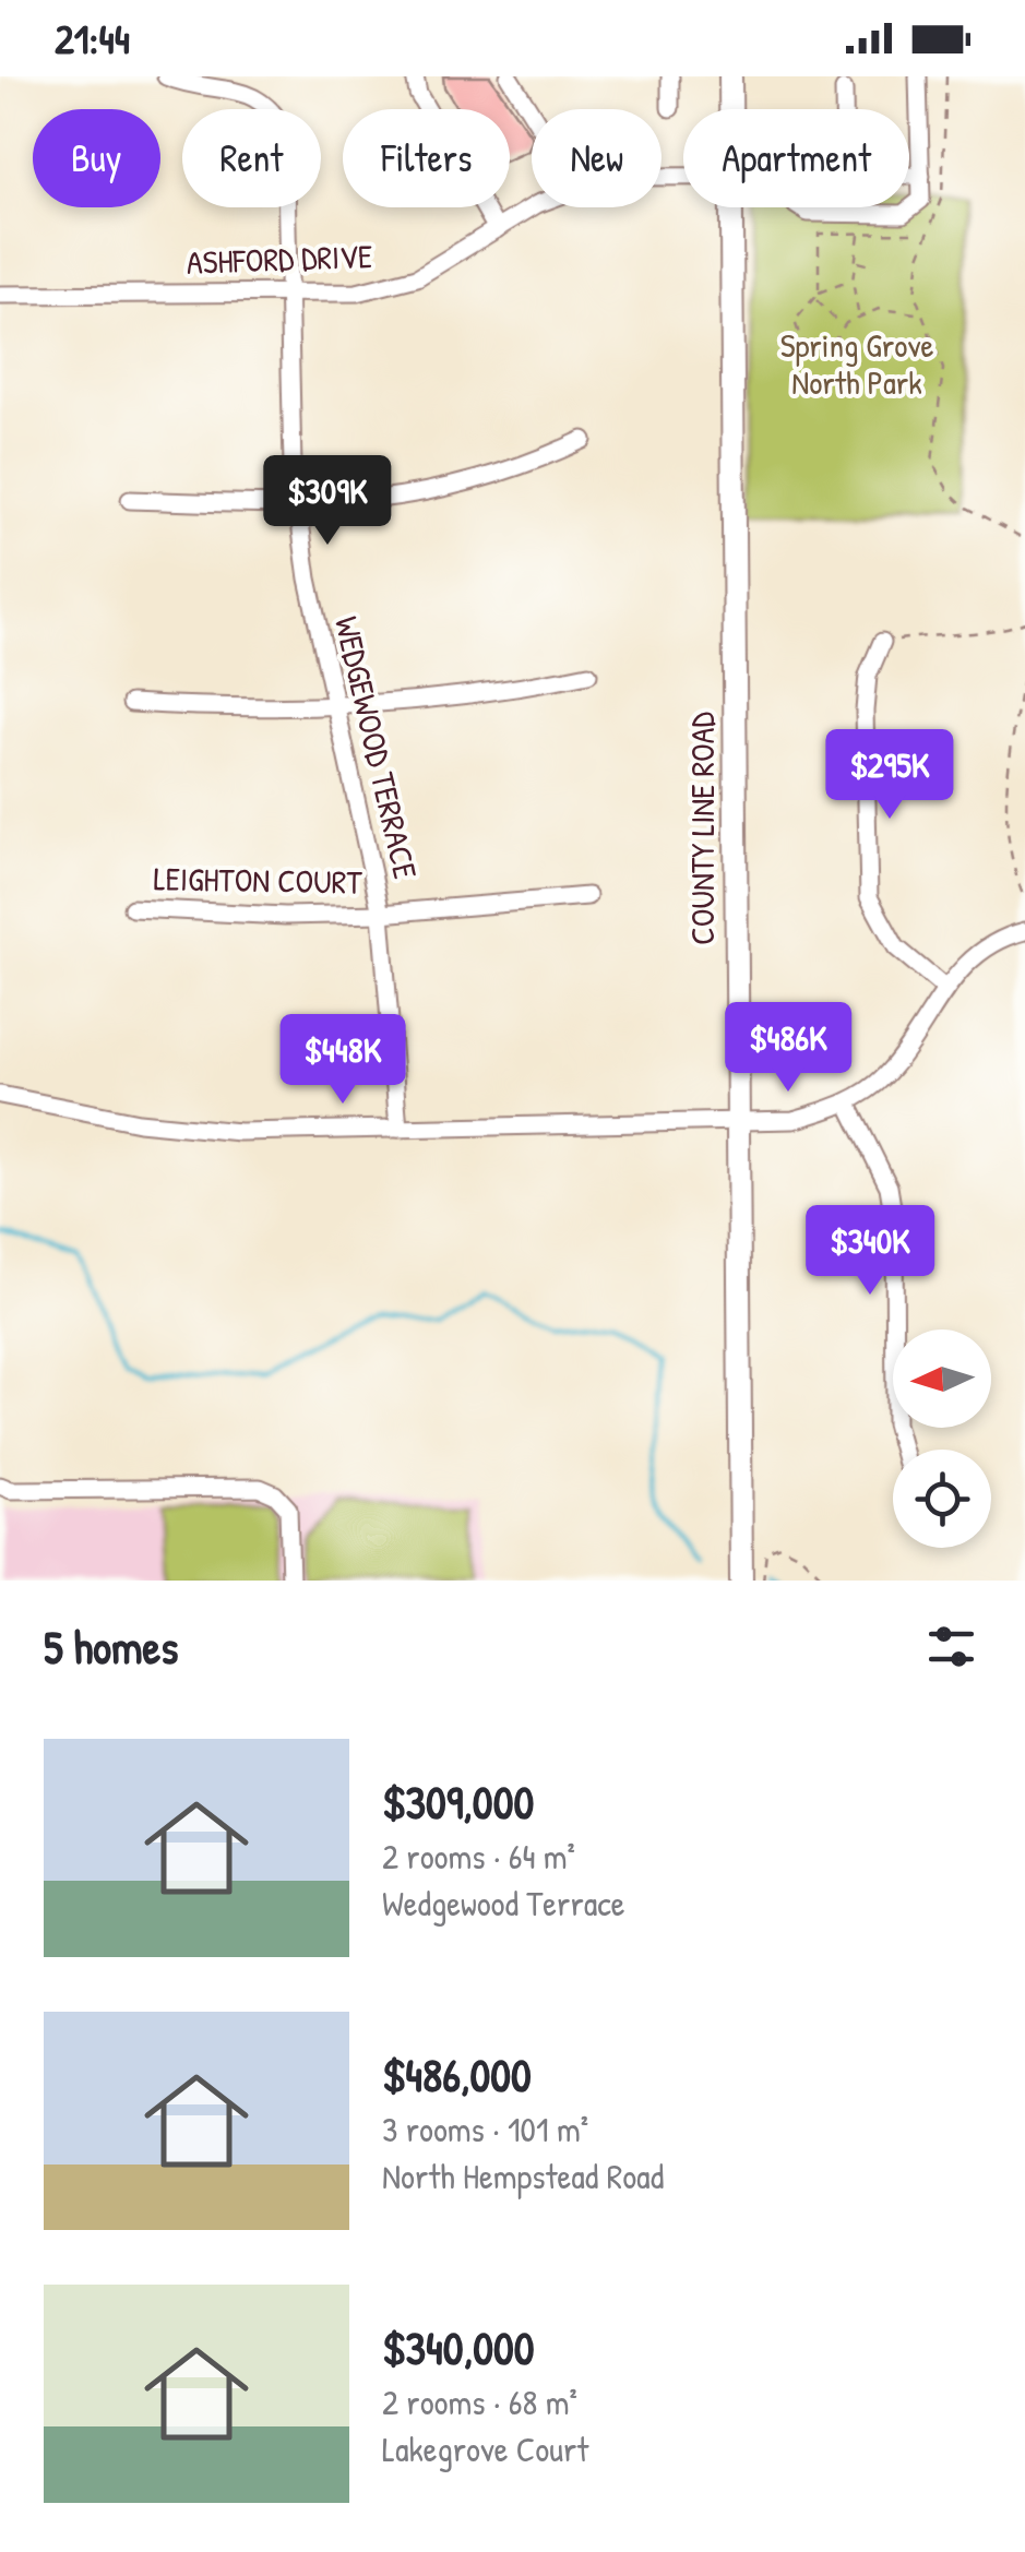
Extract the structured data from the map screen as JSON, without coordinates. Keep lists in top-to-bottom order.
{
  "streets": {
    "main road": ["COUNTY LINE ROAD"],
    "street": ["ASHFORD DRIVE", "WEDGEWOOD TERRACE", "LEIGHTON COURT"]
  },
  "crossings": [
    ["ASHFORD DRIVE", "WEDGEWOOD TERRACE"],
    ["WEDGEWOOD TERRACE", "LEIGHTON COURT"]
  ],
  "parks": ["Spring Grove North Park"],
  "north": "left",
  "page": {
    "status": "21:44",
    "chip": [
      "Buy",
      "Rent",
      "Filters",
      "New",
      "Apartment"
    ],
    "price": [
      "$309K",
      "$295K",
      "$486K",
      "$448K",
      "$340K"
    ],
    "heading": "5 homes",
    "list": [
      {
        "name": "$309,000",
        "note": "2 rooms · 64 m² · Wedgewood Terrace"
      },
      {
        "name": "$486,000",
        "note": "3 rooms · 101 m² · North Hempstead Road"
      },
      {
        "name": "$340,000",
        "note": "2 rooms · 68 m² · Lakegrove Court"
      }
    ]
  }
}
